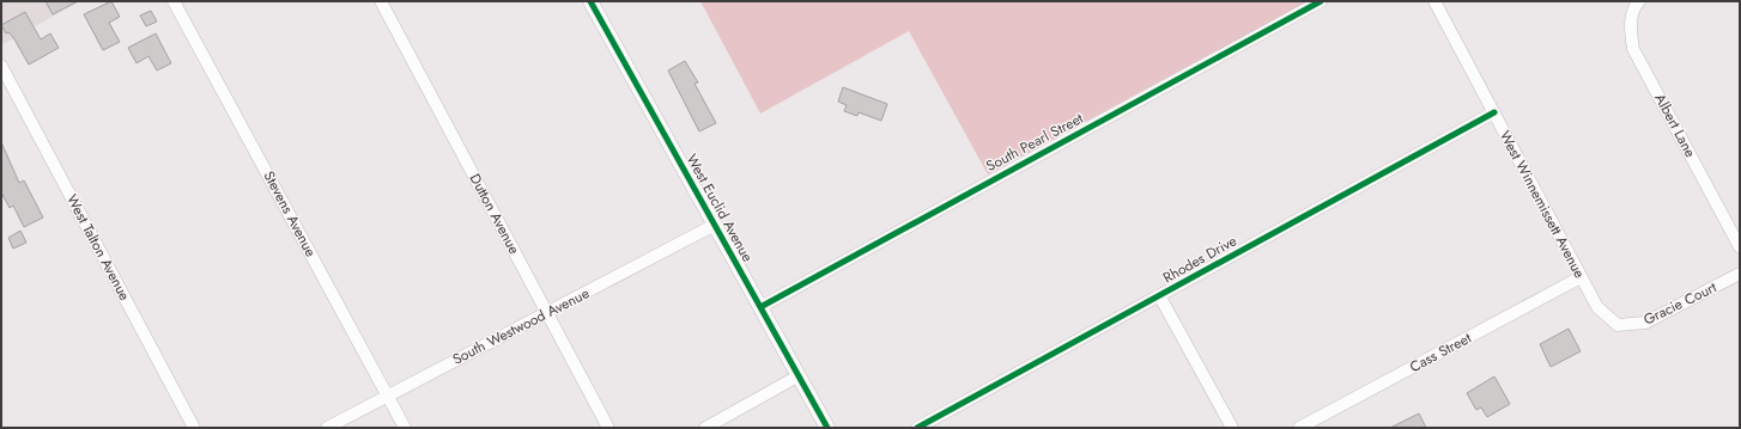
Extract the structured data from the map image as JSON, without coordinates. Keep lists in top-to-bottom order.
{
  "streets": {
    "street": [
      "Albert Lane",
      "South Pearl Street",
      "West Winnemissett Avenue",
      "West Euclid Avenue",
      "Stevens Avenue",
      "Dutton Avenue",
      "West Talton Avenue",
      "Rhodes Drive",
      "Gracie Court",
      "South Westwood Avenue",
      "Cass Street"
    ]
  },
  "crossings": [
    ["South Pearl Street", "West Euclid Avenue"],
    ["West Winnemissett Avenue", "Rhodes Drive"],
    ["West Winnemissett Avenue", "Gracie Court"],
    ["West Winnemissett Avenue", "Cass Street"],
    ["West Euclid Avenue", "South Westwood Avenue"],
    ["Stevens Avenue", "South Westwood Avenue"],
    ["Dutton Avenue", "South Westwood Avenue"]
  ]
}
